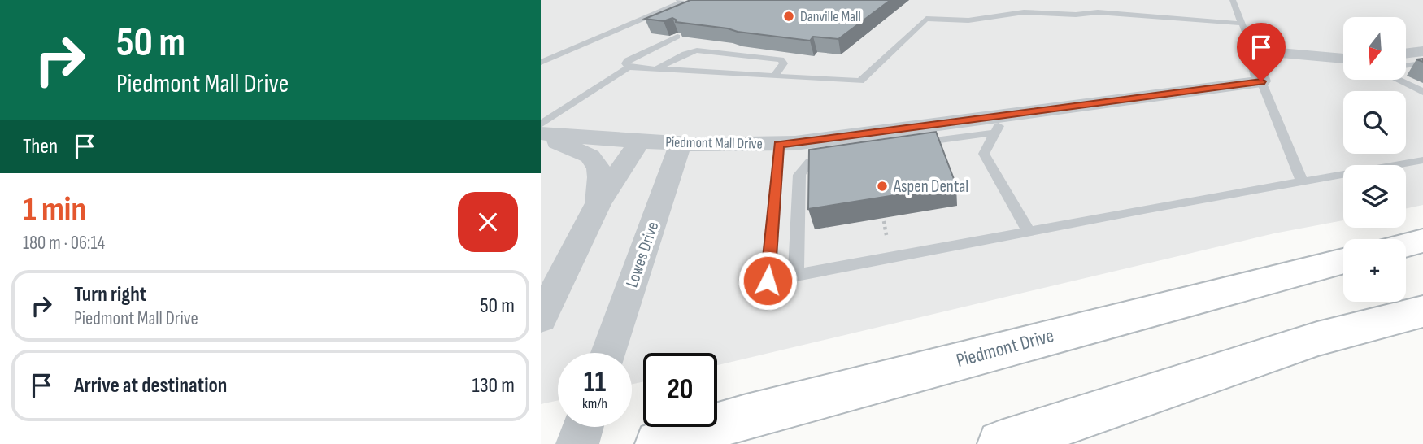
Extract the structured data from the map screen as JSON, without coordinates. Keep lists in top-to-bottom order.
{
  "streets": {
    "main road": ["Piedmont Drive"],
    "street": ["Piedmont Mall Drive", "Lowes Drive"]
  },
  "crossings": [
    ["Piedmont Mall Drive", "Lowes Drive"]
  ],
  "places": ["Danville Mall", "Aspen Dental"],
  "north": "bottom",
  "page": {
    "turn": ["50 m", "Piedmont Mall Drive"],
    "map_buttons": "+",
    "then": "Then",
    "heading": ["1 min", "180 m · 06:14"],
    "list": [
      {
        "name": "Turn right",
        "note": "Piedmont Mall Drive",
        "value": "50 m"
      },
      {
        "name": "Arrive at destination",
        "value": "130 m"
      }
    ],
    "speed": "11 km/h",
    "limit": "20"
  }
}
